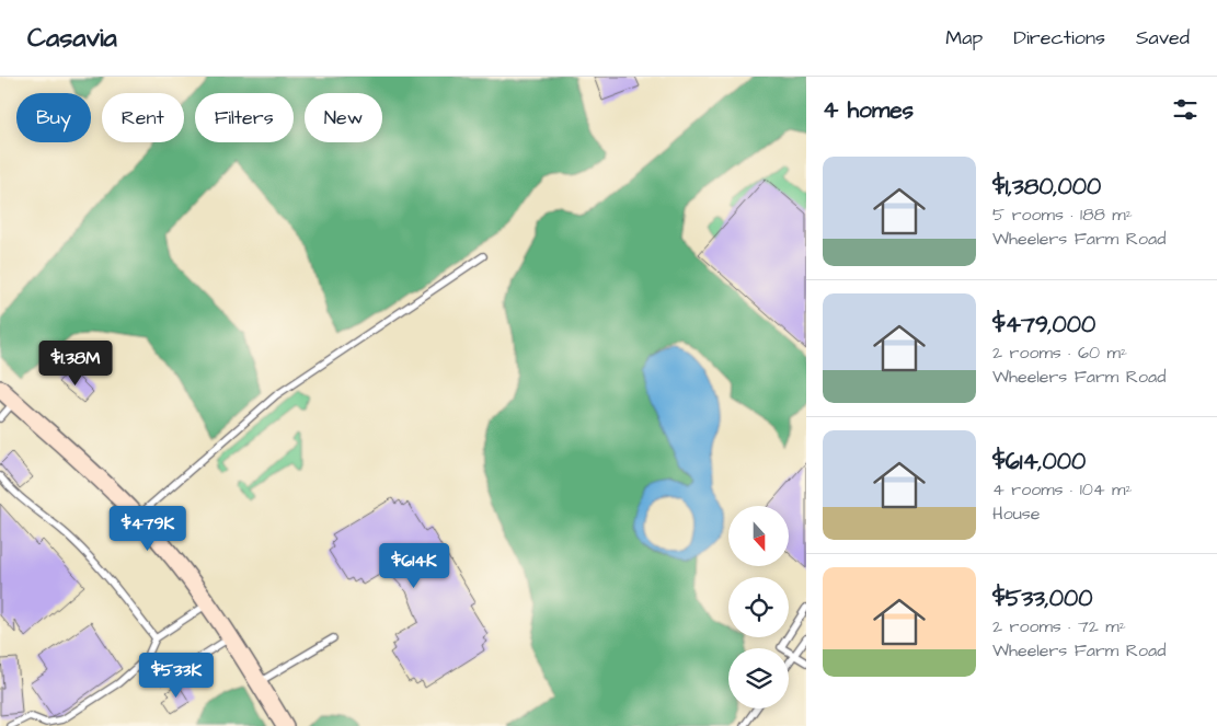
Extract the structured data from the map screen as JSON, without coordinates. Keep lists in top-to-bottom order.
{
  "north": "bottom",
  "page": {
    "header": "Casavia",
    "nav": ["Map", "Directions", "Saved"],
    "heading": "4 homes",
    "chip": [
      "Buy",
      "Rent",
      "Filters",
      "New"
    ],
    "list": [
      {
        "name": "$1,380,000",
        "note": "5 rooms · 188 m² · Wheelers Farm Road"
      },
      {
        "name": "$479,000",
        "note": "2 rooms · 60 m² · Wheelers Farm Road"
      },
      {
        "name": "$614,000",
        "note": "4 rooms · 104 m² · House"
      },
      {
        "name": "$533,000",
        "note": "2 rooms · 72 m² · Wheelers Farm Road"
      }
    ],
    "price": [
      "$1.38M",
      "$479K",
      "$614K",
      "$533K"
    ]
  }
}
